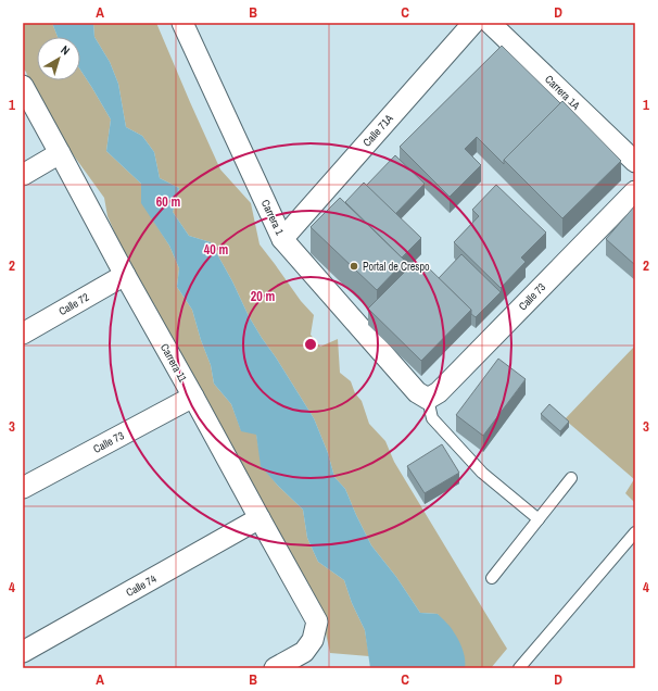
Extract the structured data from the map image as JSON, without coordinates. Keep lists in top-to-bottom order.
{
  "streets": {
    "street": [
      "Carrera 1A",
      "Calle 71A",
      "Carrera 1",
      "Calle 73",
      "Calle 72",
      "Carrera 11",
      "Calle 74"
    ]
  },
  "crossings": [
    ["Calle 71A", "Carrera 1"],
    ["Carrera 1", "Calle 73"],
    ["Calle 73", "Carrera 11"],
    ["Calle 72", "Carrera 11"],
    ["Carrera 11", "Calle 74"]
  ],
  "places": ["Portal de Crespo"],
  "north": "top right",
  "grid": {
    "columns": [
      "A",
      "B",
      "C",
      "D"
    ],
    "rows": [
      "1",
      "2",
      "3",
      "4"
    ]
  },
  "rings": ["60 m", "40 m", "20 m"]
}
